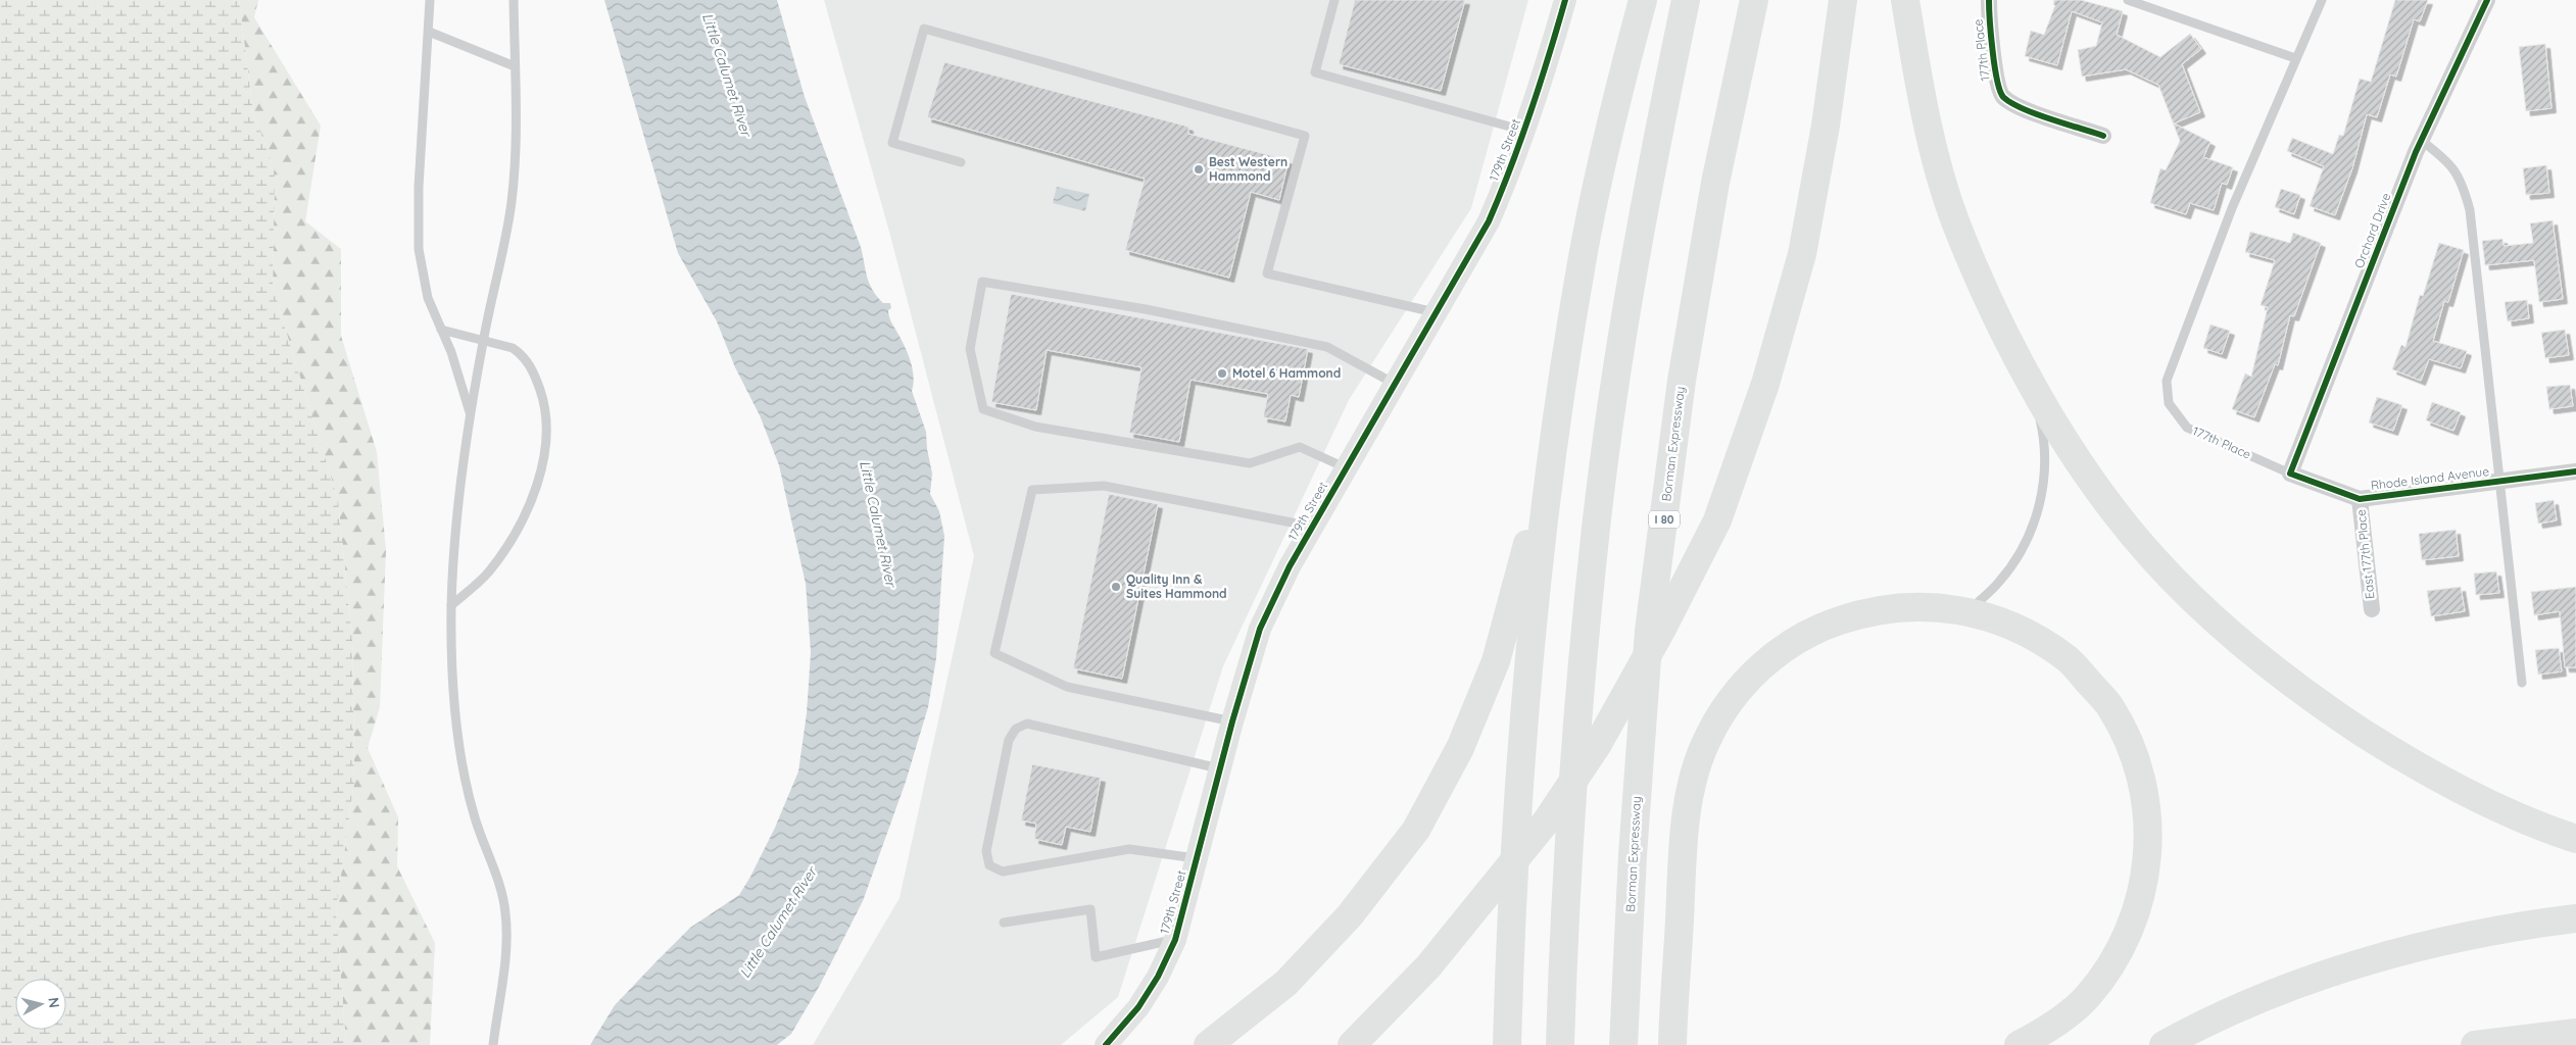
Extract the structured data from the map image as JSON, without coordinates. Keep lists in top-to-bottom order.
{
  "streets": {
    "highway": ["Borman Expressway", "I 80"],
    "street": [
      "177th Place",
      "179th Street",
      "Orchard Drive",
      "Rhode Island Avenue",
      "East 177th Place"
    ]
  },
  "crossings": [
    ["177th Place", "Orchard Drive"],
    ["177th Place", "Rhode Island Avenue"],
    ["Orchard Drive", "Rhode Island Avenue"],
    ["Rhode Island Avenue", "East 177th Place"]
  ],
  "water": ["Little Calumet River"],
  "places": ["Best Western Hammond", "Motel 6 Hammond", "Quality Inn & Suites Hammond"],
  "north": "right"
}
